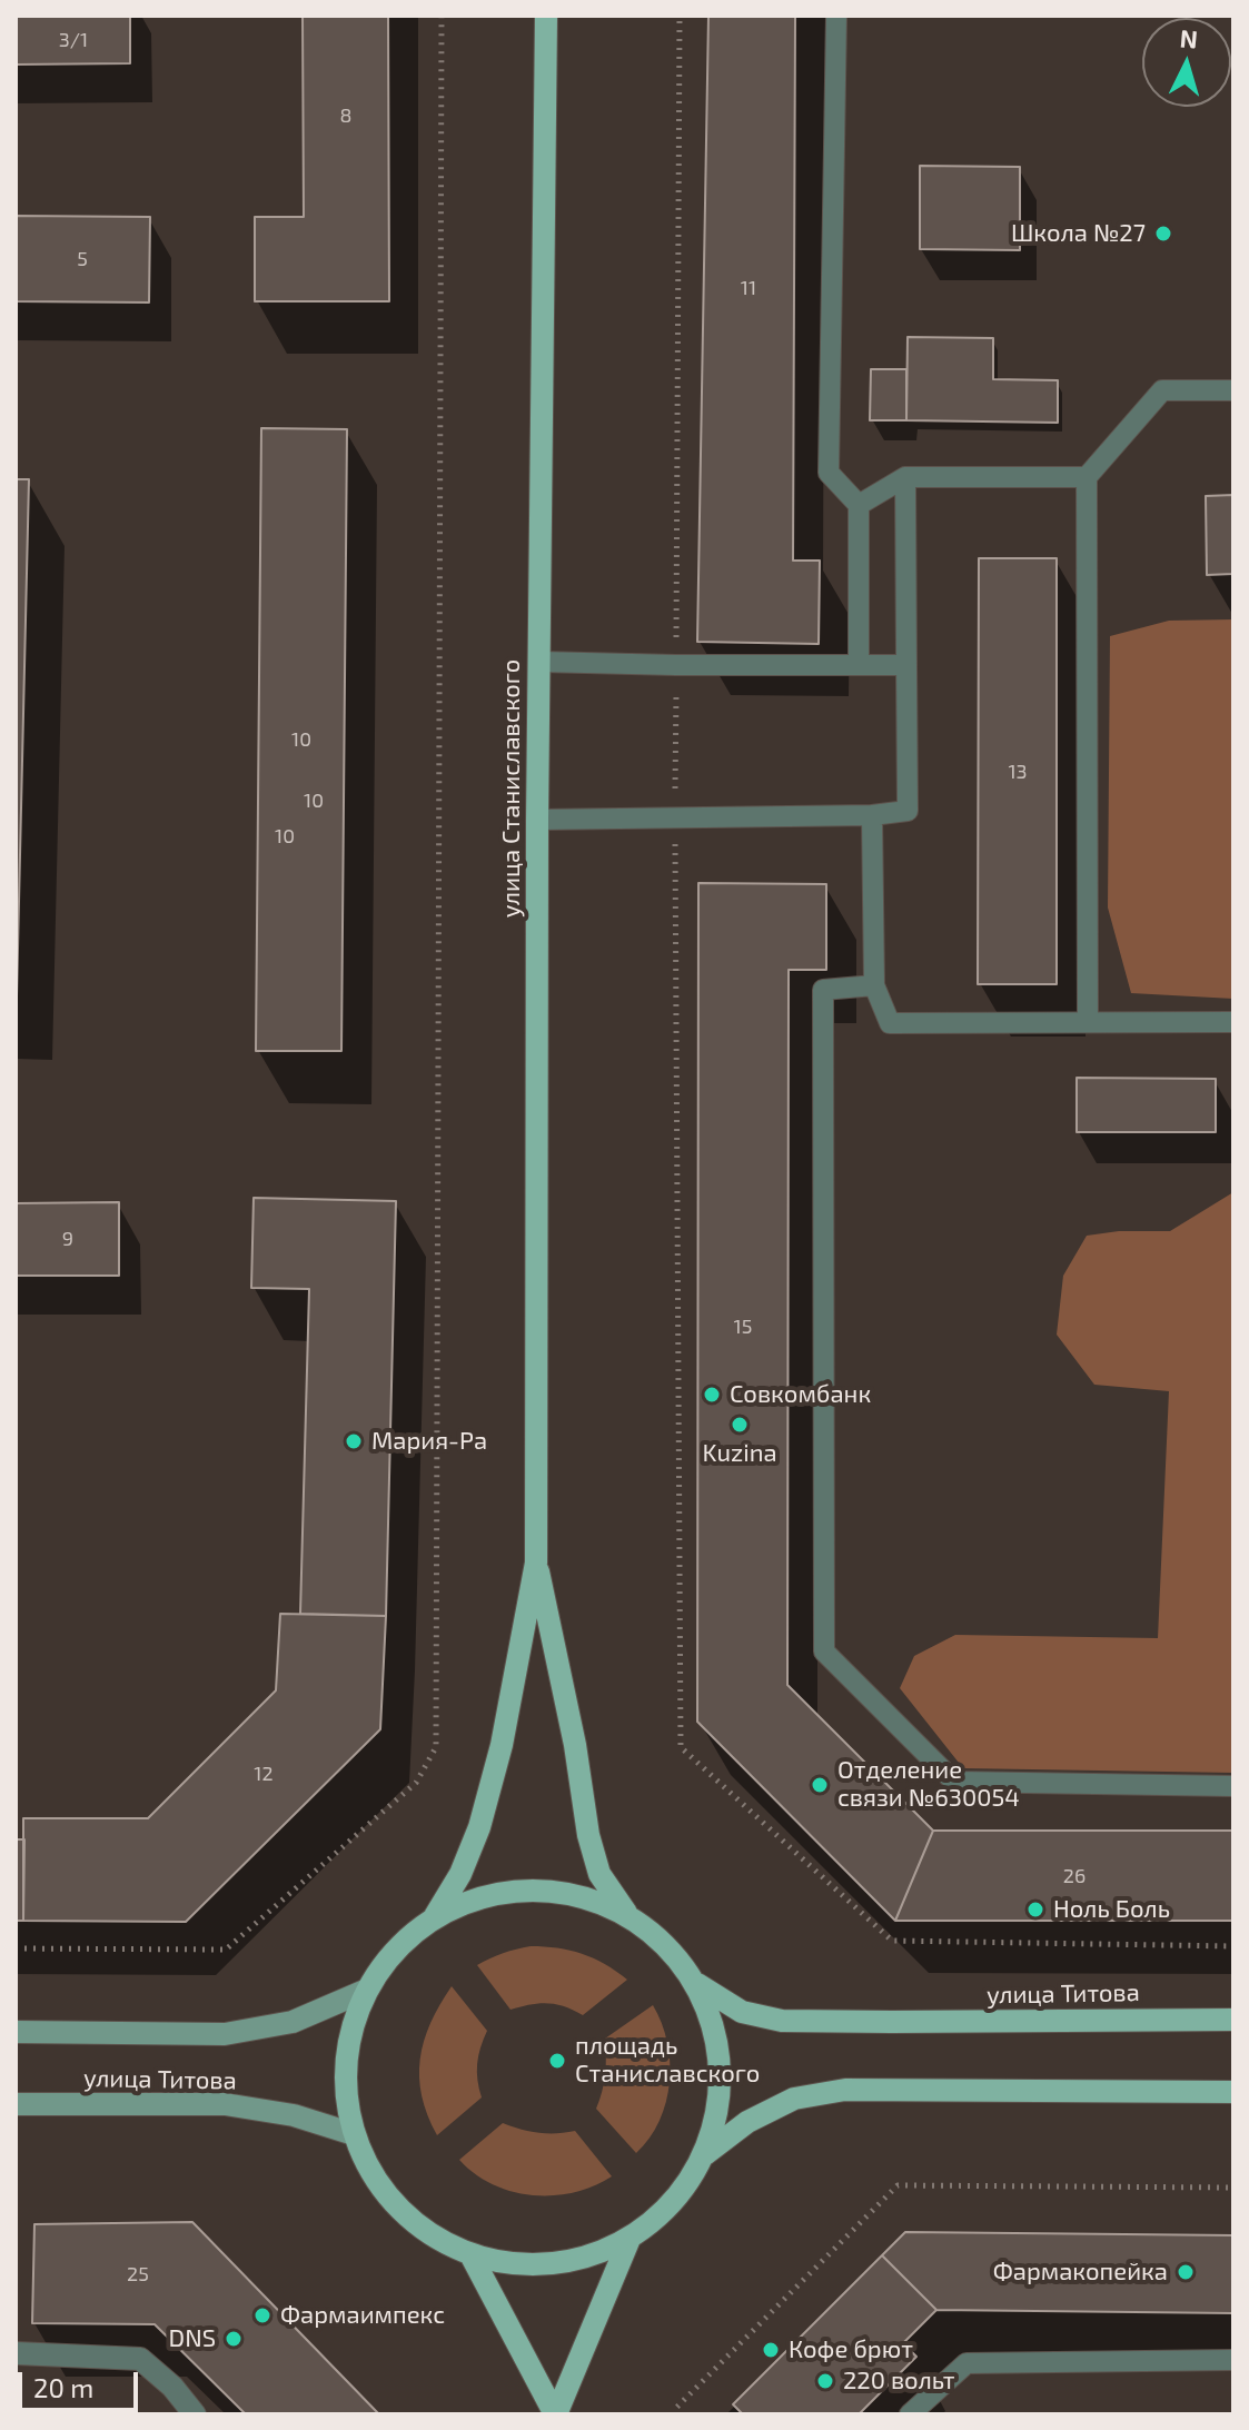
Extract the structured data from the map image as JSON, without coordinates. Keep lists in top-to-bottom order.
{
  "streets": {
    "main road": ["улица Станиславского", "улица Титова"]
  },
  "places": [
    "Школа №27",
    "Совкомбанк",
    "Kuzina",
    "Мария-Ра",
    "Отделение связи №630054",
    "Ноль Боль",
    "площадь Станиславского",
    "Фармакопейка",
    "Фармаимпекс",
    "DNS",
    "Кофе брют",
    "220 вольт"
  ],
  "house_numbers": [
    "3/1",
    "8",
    "5",
    "11",
    "10",
    "13",
    "10",
    "10",
    "9",
    "15",
    "12",
    "26",
    "25"
  ],
  "scale_bar": "20 m",
  "north": "top"
}
